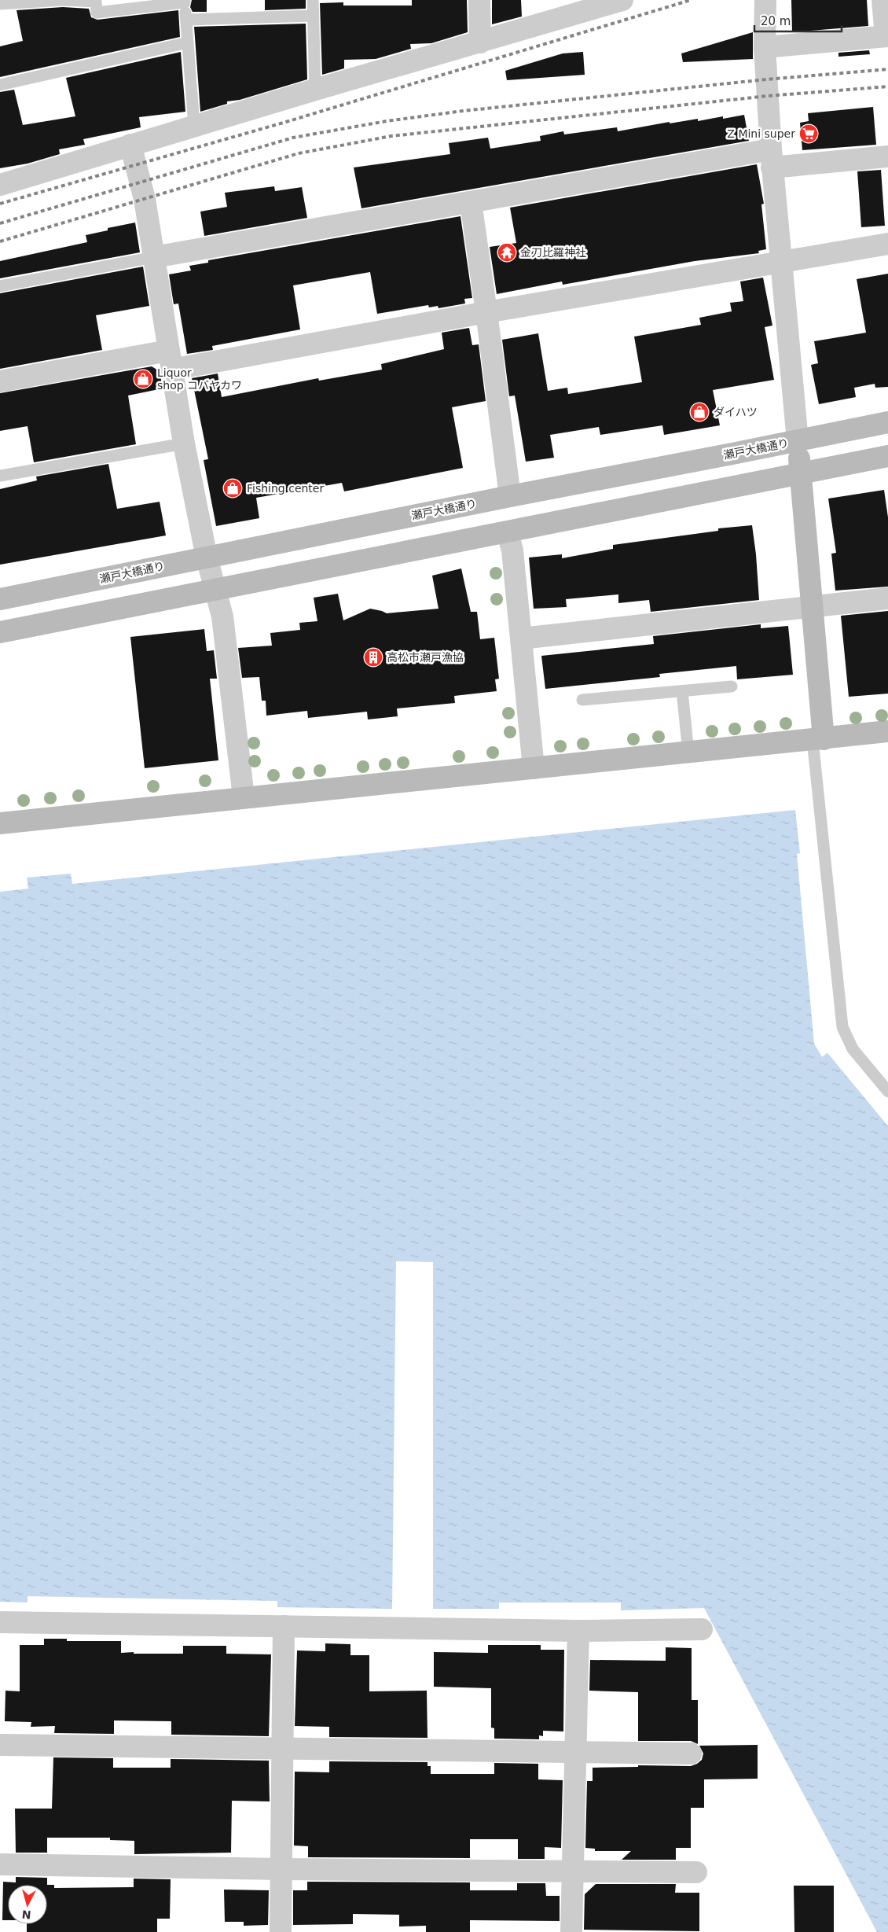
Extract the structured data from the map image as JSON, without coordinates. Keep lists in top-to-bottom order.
{
  "streets": {
    "street": ["瀬戸大橋通り"]
  },
  "places": {
    "supermarket": ["Z Mini super"],
    "temple": ["金刀比羅神社"],
    "shop": ["Liquor shop コバヤカワ", "ダイハツ", "Fishing center"],
    "building": ["高松市瀬戸漁協"]
  },
  "scale_bar": "20 m",
  "north": "bottom"
}
